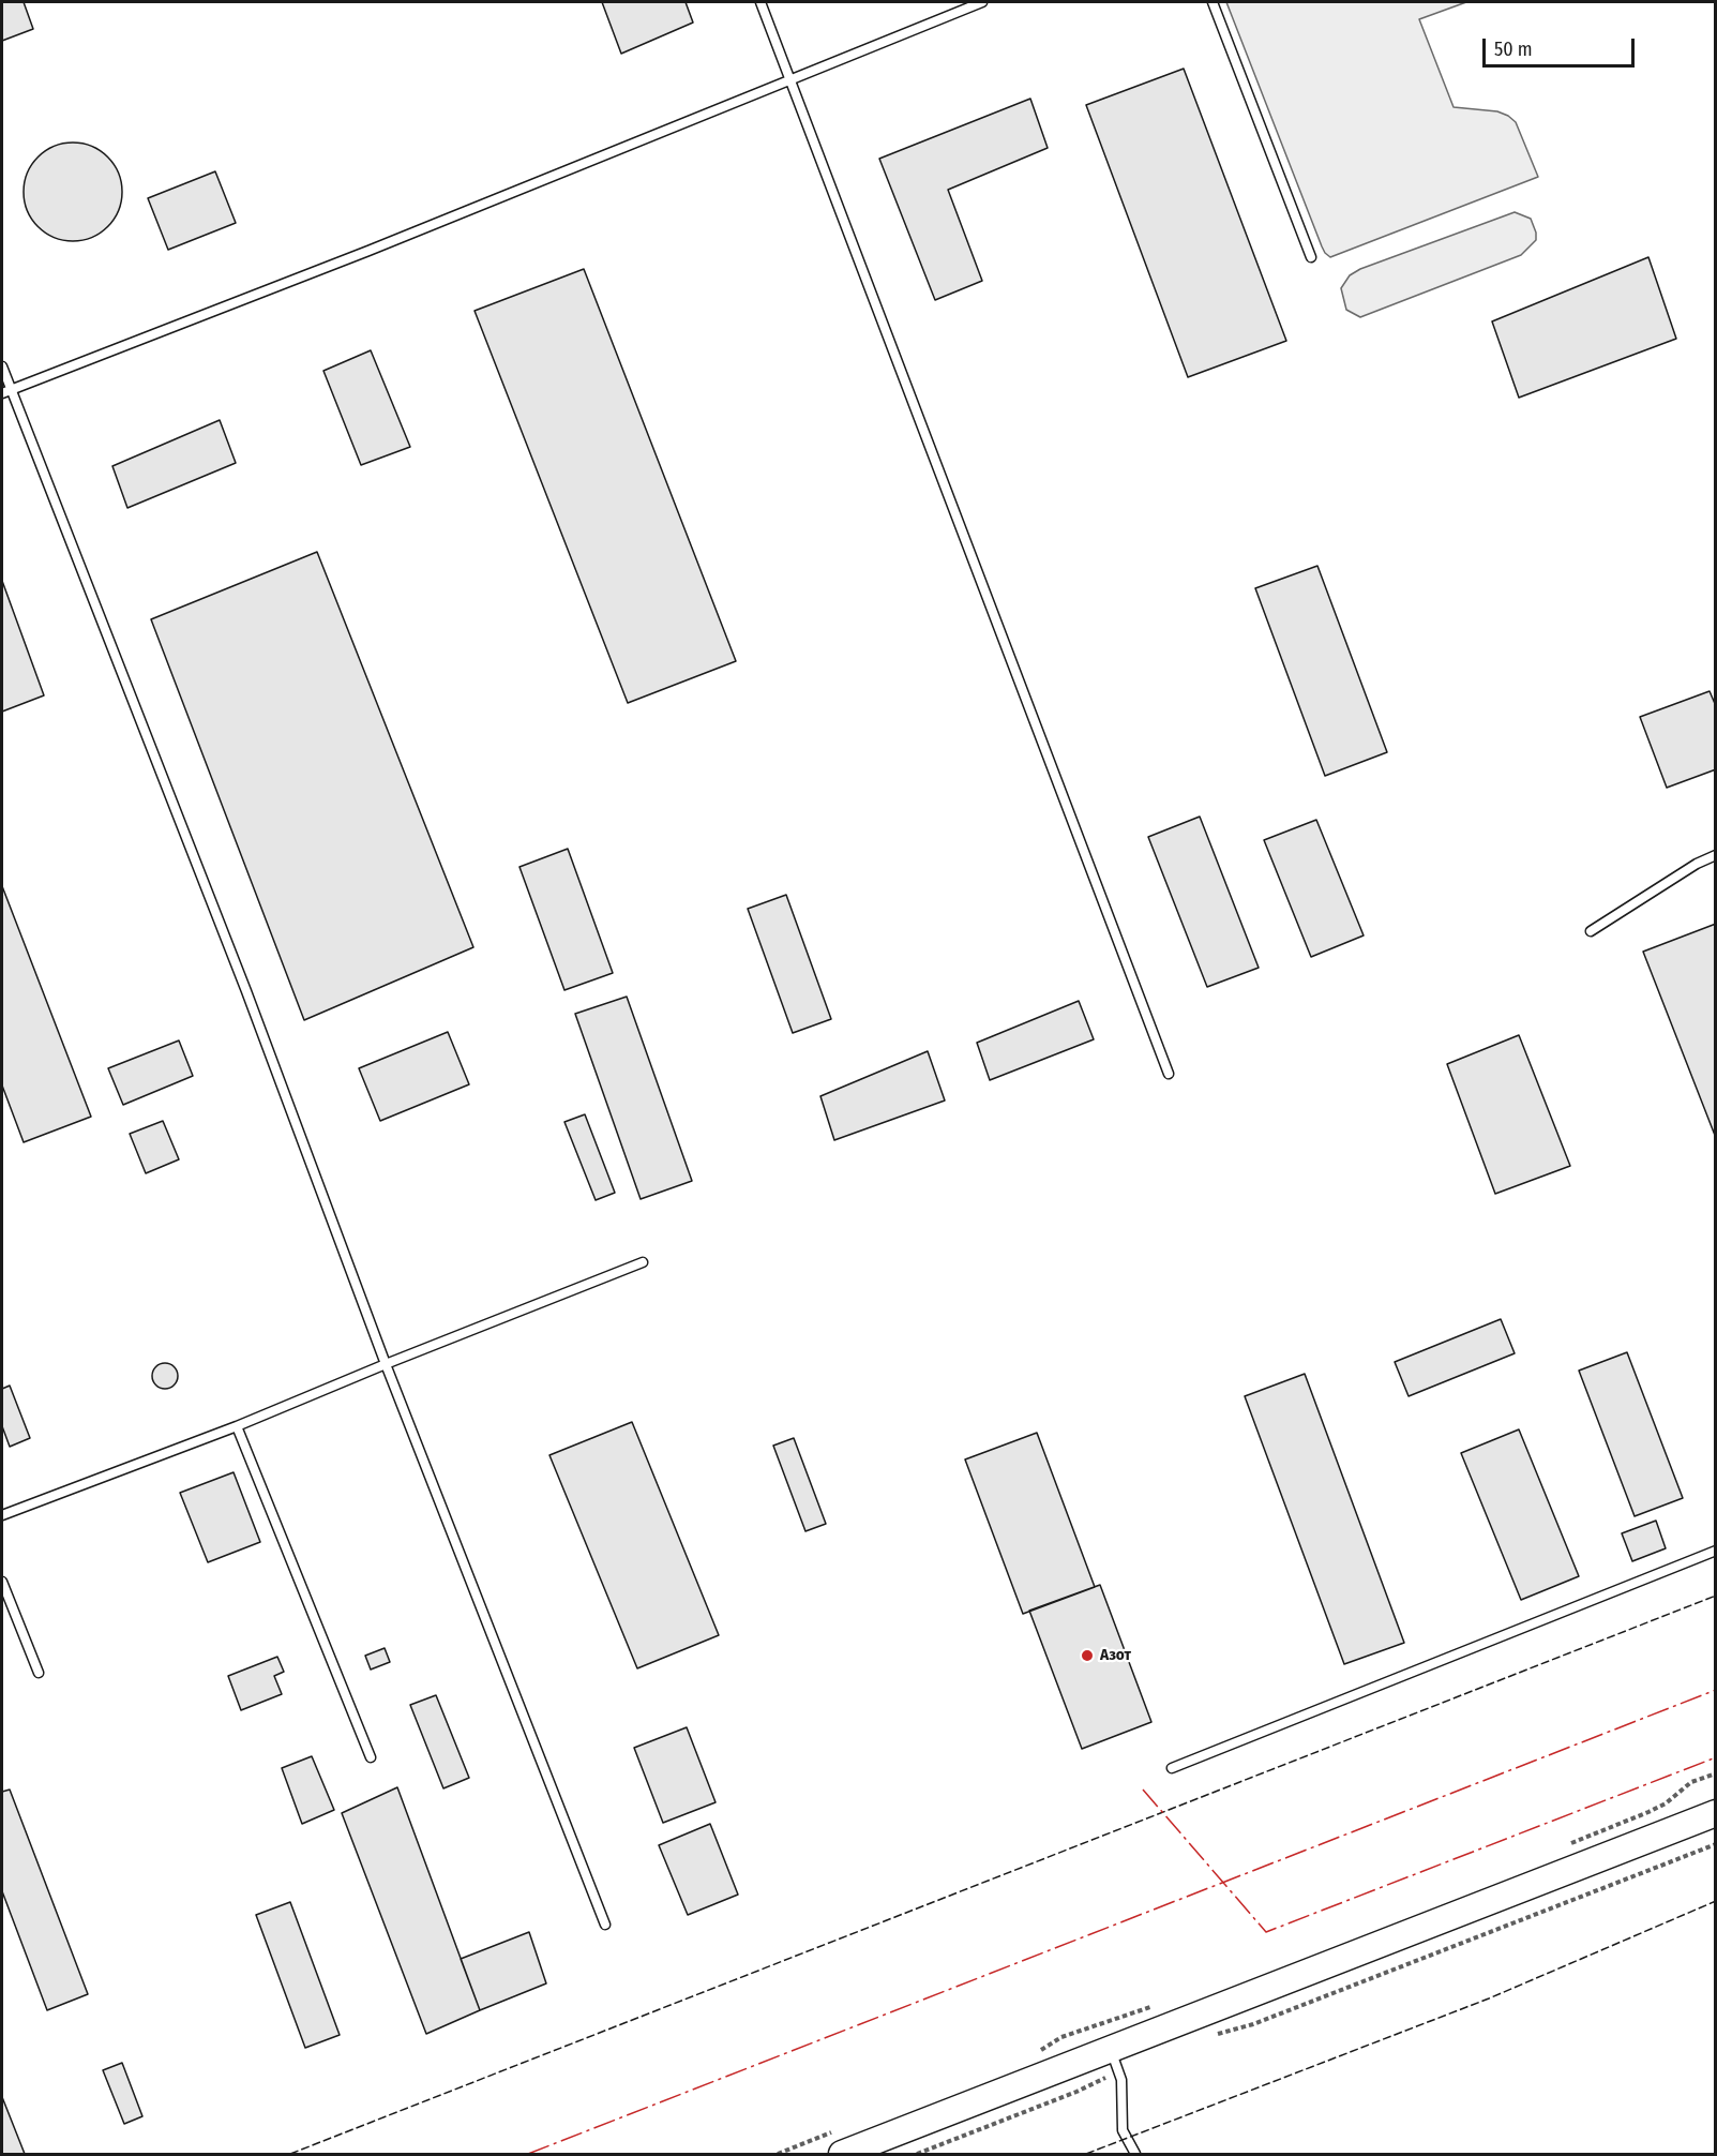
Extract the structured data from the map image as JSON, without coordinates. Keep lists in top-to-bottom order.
{
  "places": ["Азот"],
  "scale_bar": "50 m"
}
